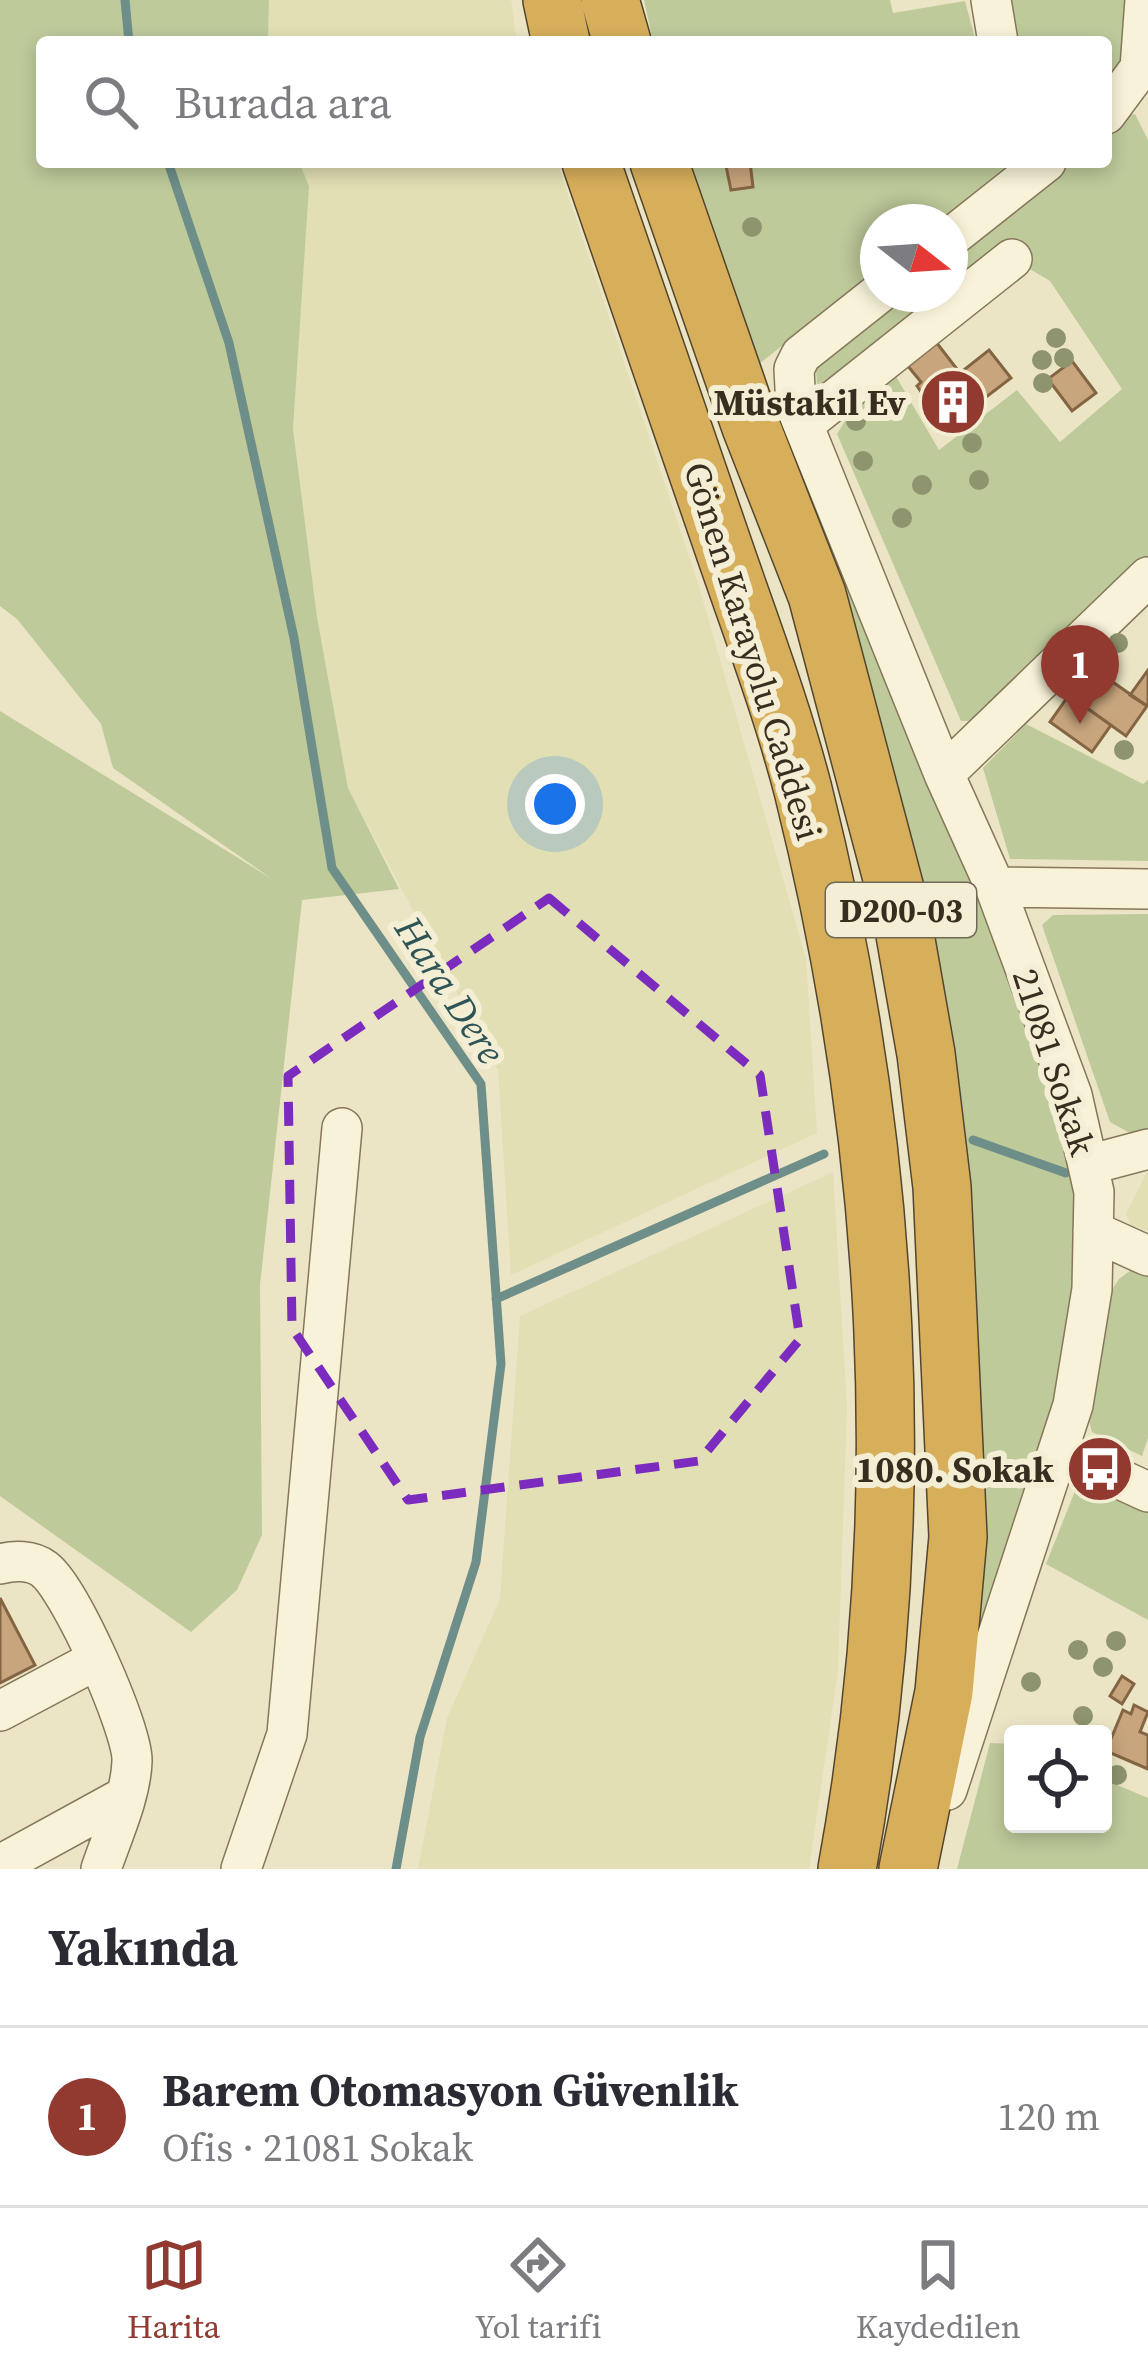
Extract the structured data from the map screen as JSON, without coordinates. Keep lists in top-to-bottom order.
{
  "streets": {
    "highway": ["Gönen Karayolu Caddesi", "D200-03"],
    "street": ["21081 Sokak"]
  },
  "water": ["Hara Dere"],
  "places": {
    "building": ["Müstakil Ev"],
    "bus stop": ["1080. Sokak"]
  },
  "north": "right",
  "page": {
    "search": "Burada ara",
    "pins": "1",
    "heading": "Yakında",
    "list": [
      {
        "mark": "1",
        "name": "Barem Otomasyon Güvenlik",
        "note": "Ofis · 21081 Sokak",
        "value": "120 m"
      }
    ],
    "nav": ["Harita", "Yol tarifi", "Kaydedilen"]
  }
}
